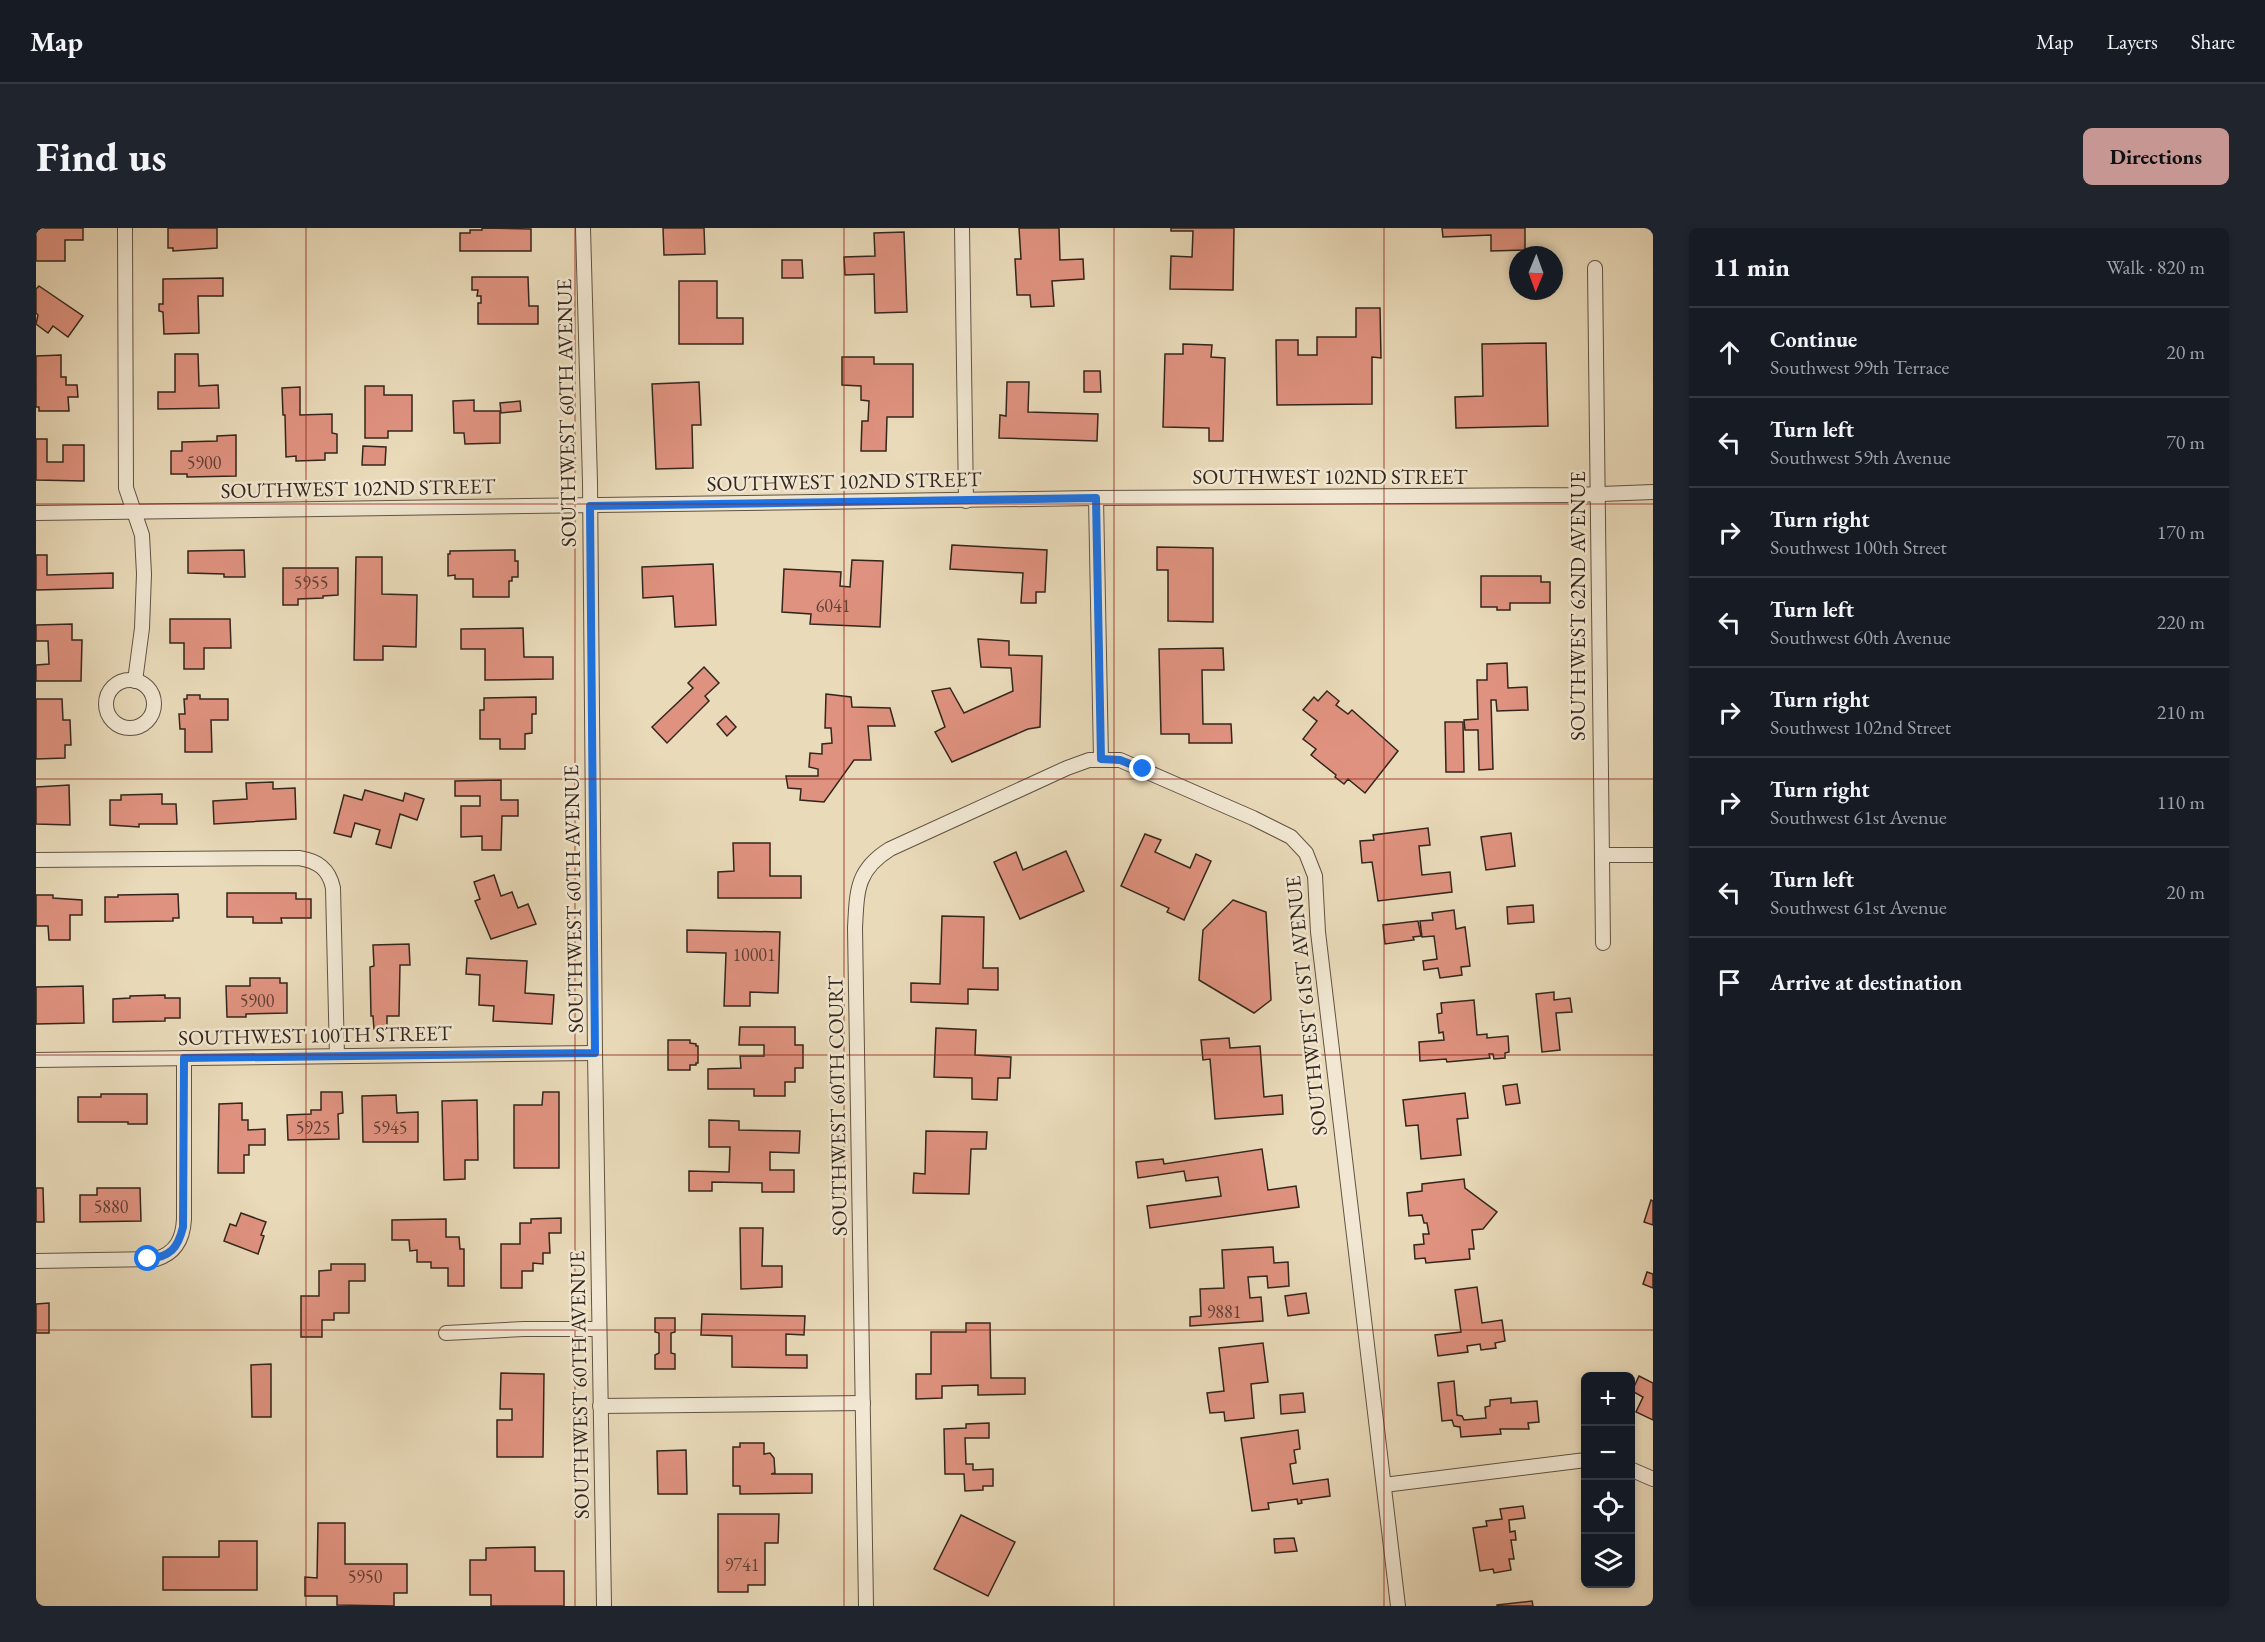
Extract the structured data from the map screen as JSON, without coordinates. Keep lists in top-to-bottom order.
{
  "streets": {
    "street": [
      "SOUTHWEST 60TH AVENUE",
      "SOUTHWEST 102ND STREET",
      "SOUTHWEST 62ND AVENUE",
      "SOUTHWEST 61ST AVENUE",
      "SOUTHWEST 100TH STREET",
      "SOUTHWEST 60TH COURT"
    ]
  },
  "crossings": [
    ["SOUTHWEST 60TH AVENUE", "SOUTHWEST 102ND STREET"],
    ["SOUTHWEST 60TH AVENUE", "SOUTHWEST 100TH STREET"],
    ["SOUTHWEST 102ND STREET", "SOUTHWEST 62ND AVENUE"],
    ["SOUTHWEST 61ST AVENUE", "SOUTHWEST 60TH COURT"]
  ],
  "house_numbers": [
    "5900",
    "5955",
    "6041",
    "10001",
    "5900",
    "5925",
    "5945",
    "5880",
    "9881",
    "9741",
    "5950"
  ],
  "north": "bottom",
  "page": {
    "header": "Map",
    "nav": ["Map", "Layers", "Share"],
    "buttons": "Directions",
    "title": "Find us",
    "heading": ["11 min", "Walk · 820 m"],
    "list": [
      ["Continue", "Southwest 99th Terrace", "20 m"],
      ["Turn left", "Southwest 59th Avenue", "70 m"],
      ["Turn right", "Southwest 100th Street", "170 m"],
      ["Turn left", "Southwest 60th Avenue", "220 m"],
      ["Turn right", "Southwest 102nd Street", "210 m"],
      ["Turn right", "Southwest 61st Avenue", "110 m"],
      ["Turn left", "Southwest 61st Avenue", "20 m"],
      "Arrive at destination"
    ],
    "map_buttons": ["+", "−"]
  }
}
